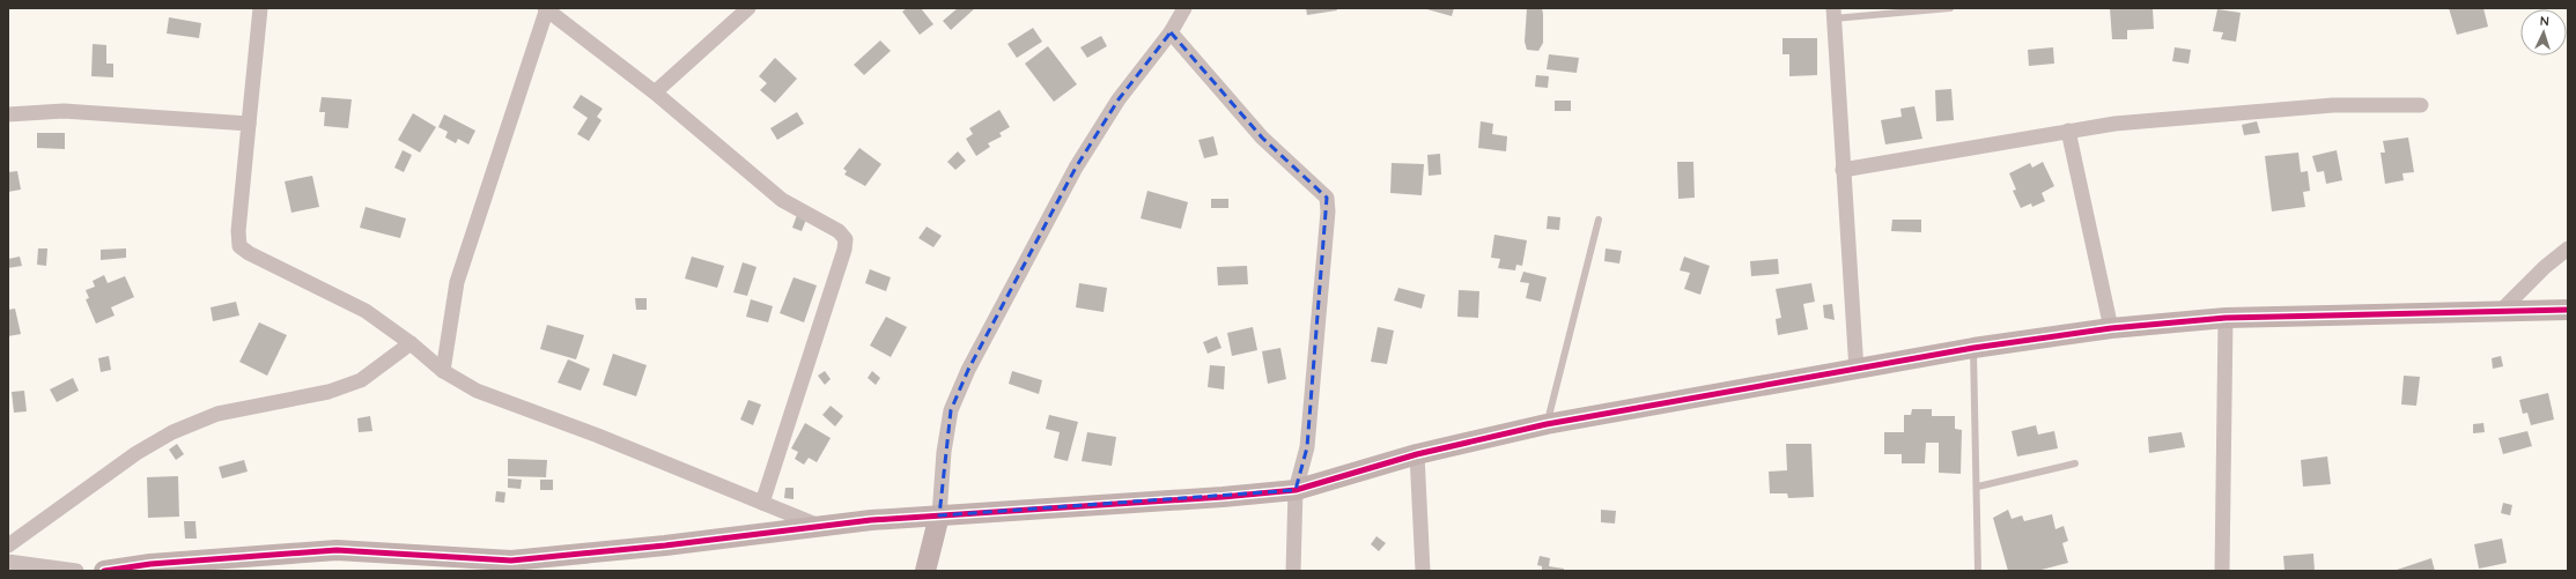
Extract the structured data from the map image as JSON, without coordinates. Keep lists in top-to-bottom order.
{
  "north": "top"
}
